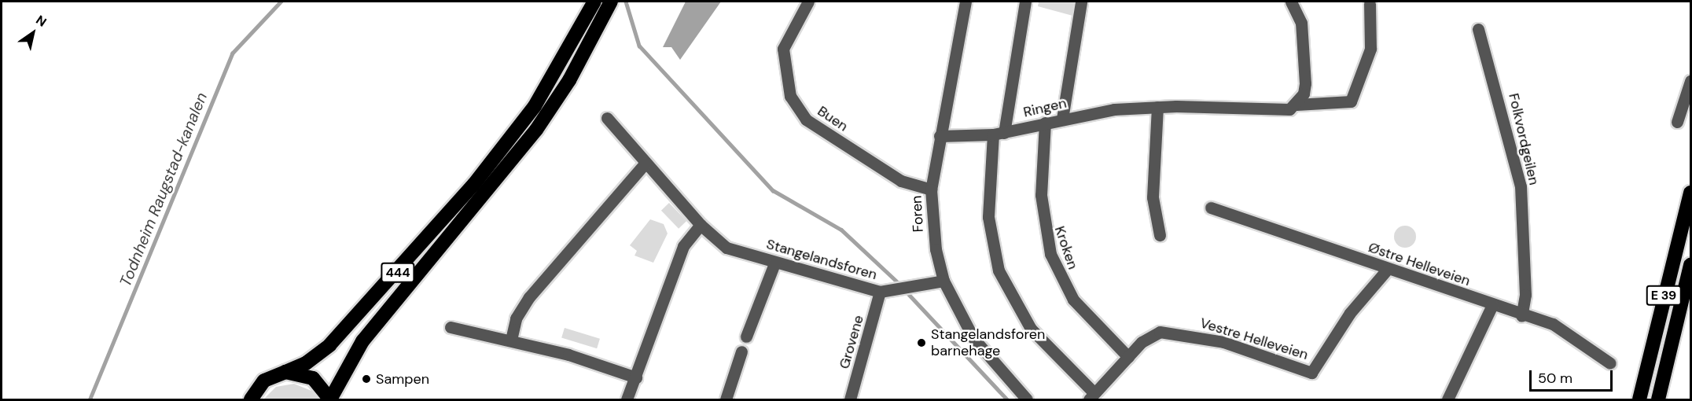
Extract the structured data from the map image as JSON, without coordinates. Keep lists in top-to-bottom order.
{
  "streets": {
    "highway": ["444", "E 39"],
    "street": [
      "Ringen",
      "Buen",
      "Folkvordgeilen",
      "Foren",
      "Kroken",
      "Stangelandsforen",
      "Østre Helleveien",
      "Vestre Helleveien",
      "Grovene"
    ]
  },
  "crossings": [
    ["Ringen", "Foren"],
    ["Ringen", "Kroken"],
    ["Buen", "Foren"],
    ["Folkvordgeilen", "Østre Helleveien"],
    ["Foren", "Stangelandsforen"],
    ["Kroken", "Vestre Helleveien"],
    ["Stangelandsforen", "Grovene"],
    ["Østre Helleveien", "Vestre Helleveien"]
  ],
  "water": ["Todnheim Raugstad-kanalen"],
  "places": ["Stangelandsforen barnehage", "Sampen"],
  "scale_bar": "50 m",
  "north": "top right"
}
